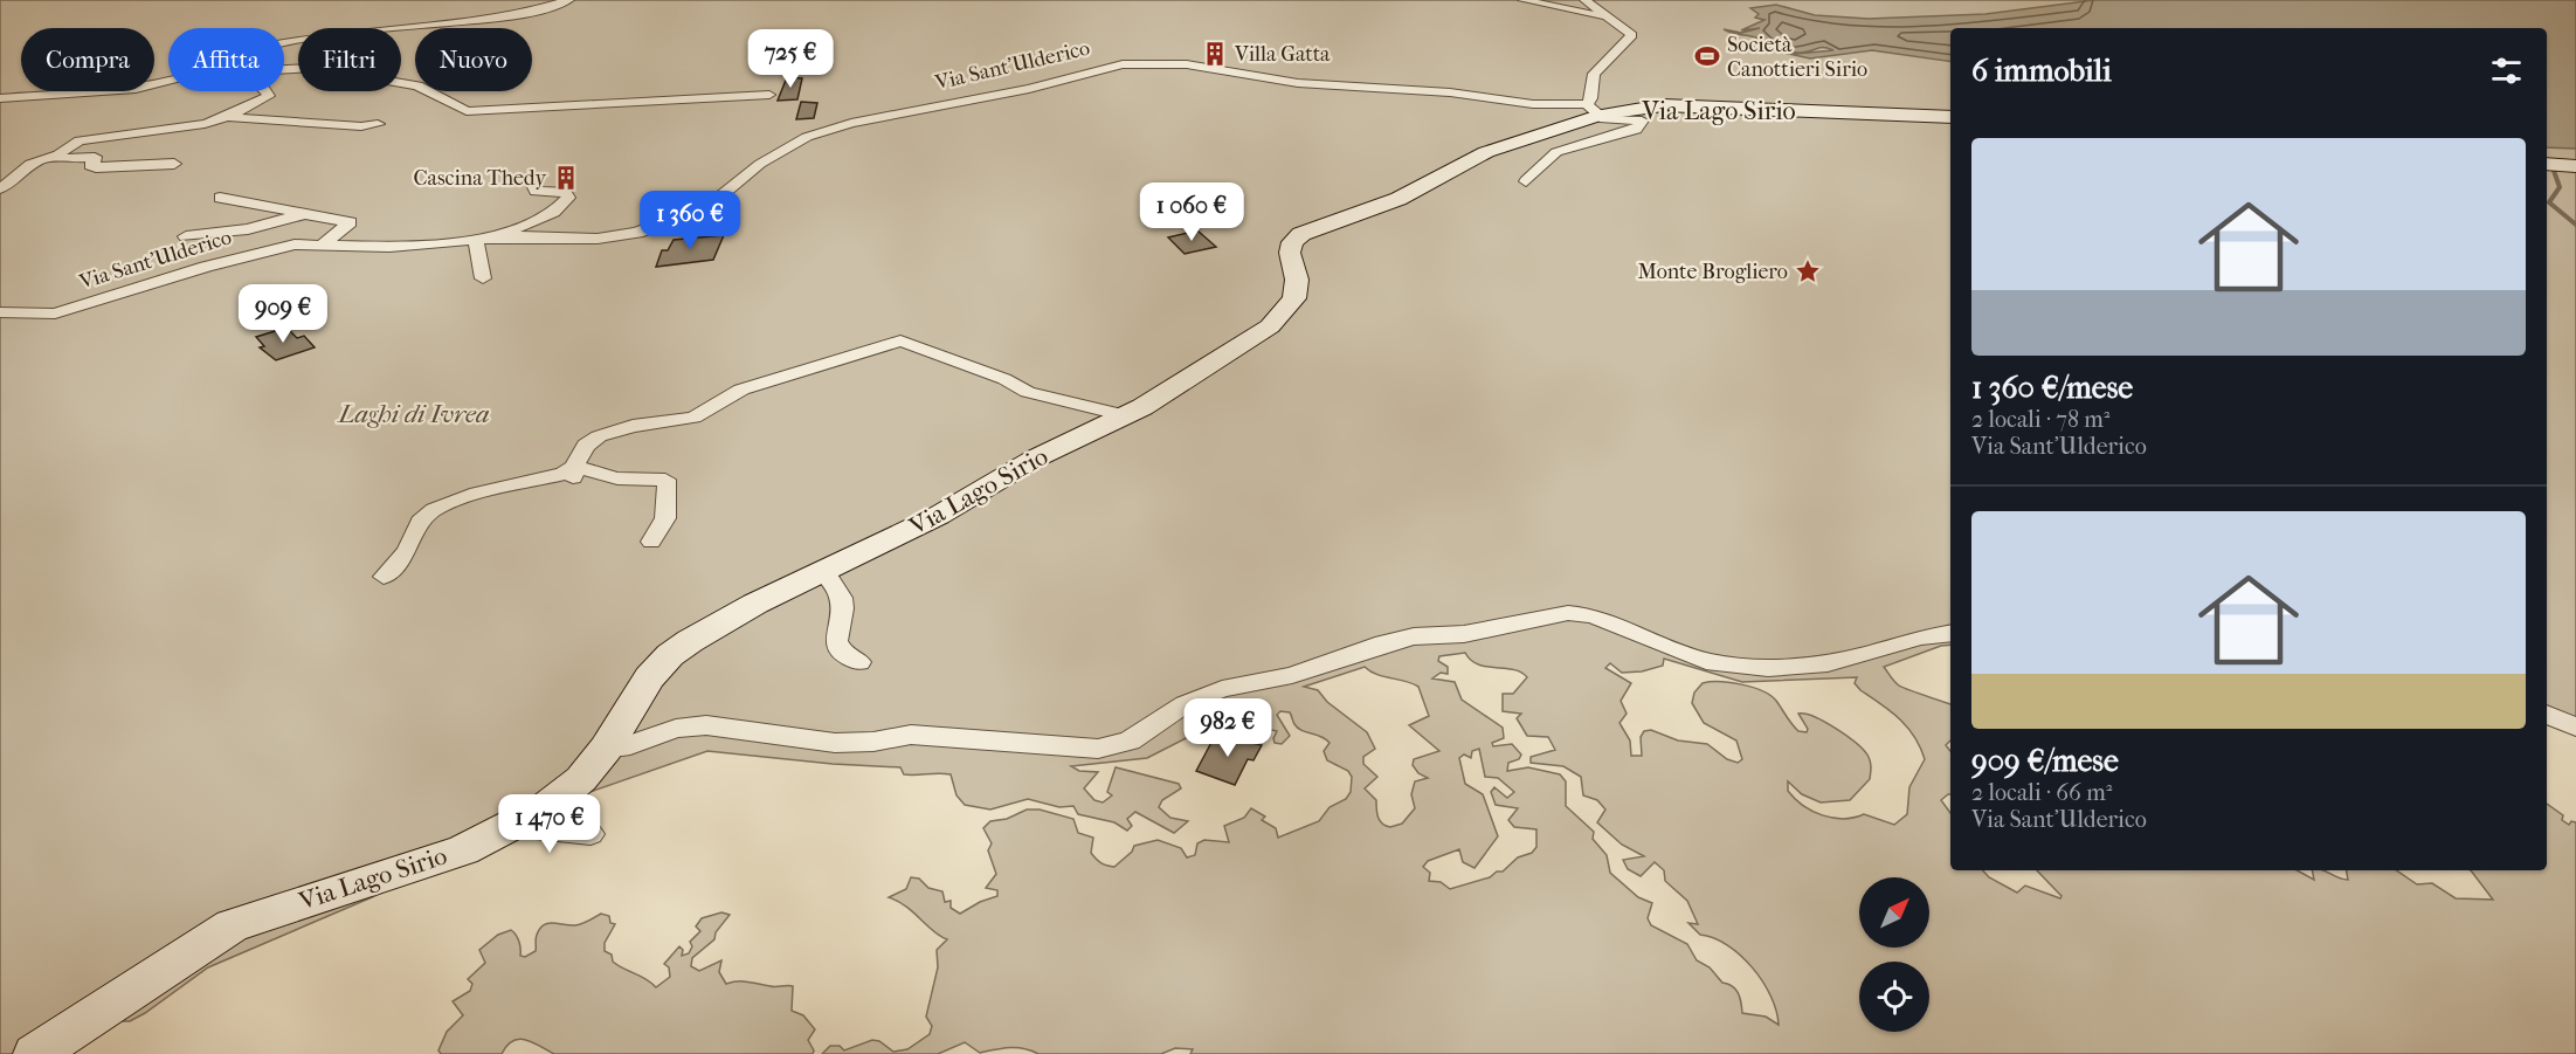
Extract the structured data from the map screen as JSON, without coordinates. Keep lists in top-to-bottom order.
{
  "streets": {
    "main road": ["Via Lago Sirio"],
    "street": ["Via Sant'Ulderico"]
  },
  "crossings": [
    ["Via Sant'Ulderico", "Via Lago Sirio"]
  ],
  "parks": ["Laghi di Ivrea"],
  "places": {
    "building": ["Villa Gatta", "Cascina Thedy"],
    "sports": ["Società Canottieri Sirio"],
    "place": ["Monte Brogliero"]
  },
  "north": "top right",
  "page": {
    "chip": [
      "Compra",
      "Affitta",
      "Filtri",
      "Nuovo"
    ],
    "heading": "6 immobili",
    "price": [
      "725 €",
      "1 060 €",
      "1 360 €",
      "909 €",
      "982 €",
      "1 470 €"
    ],
    "list": [
      {
        "name": "1 360 €/mese",
        "note": "2 locali · 78 m² · Via Sant'Ulderico"
      },
      {
        "name": "909 €/mese",
        "note": "2 locali · 66 m² · Via Sant'Ulderico"
      }
    ]
  }
}
